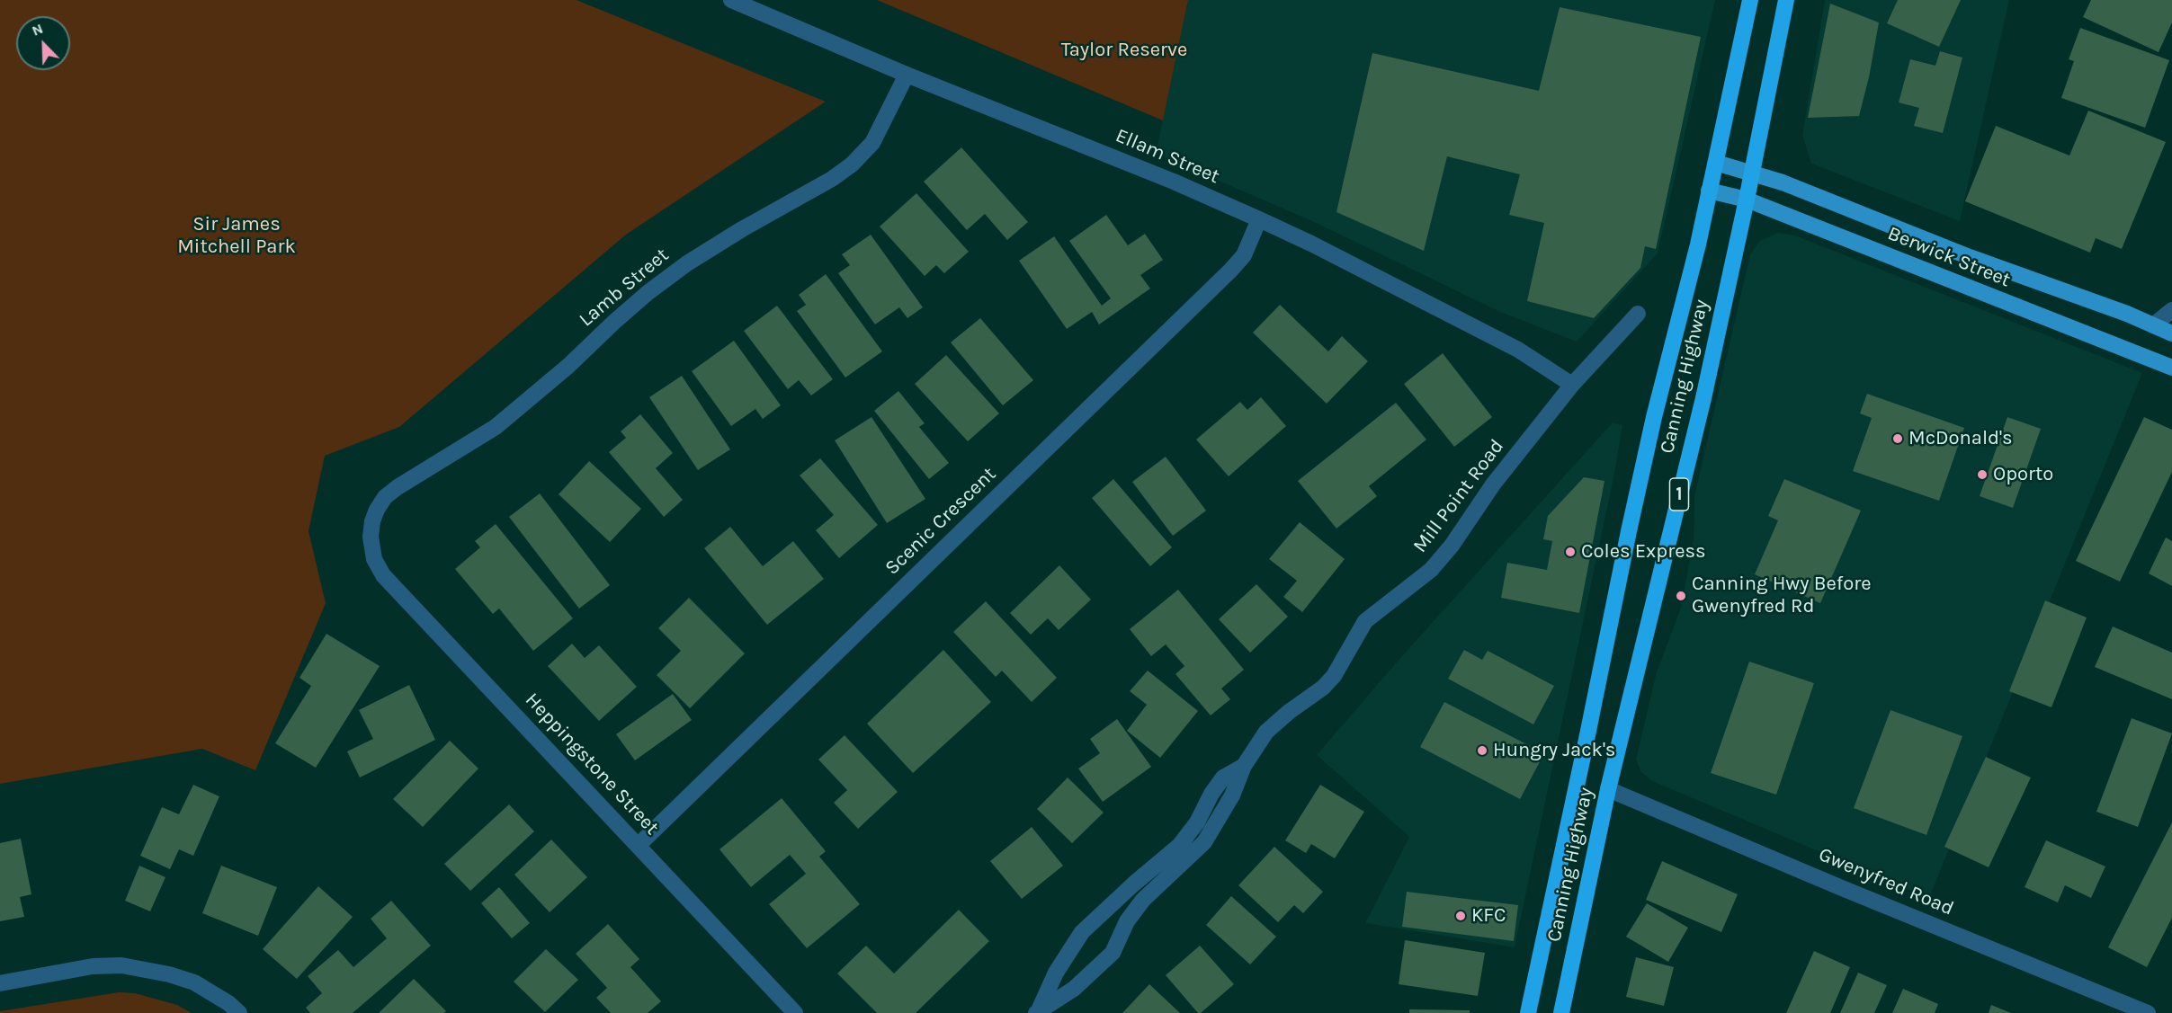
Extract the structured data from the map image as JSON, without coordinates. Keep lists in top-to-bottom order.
{
  "streets": {
    "highway": ["Canning Highway", "1"],
    "main road": ["Berwick Street"],
    "street": [
      "Ellam Street",
      "Lamb Street",
      "Mill Point Road",
      "Scenic Crescent",
      "Heppingstone Street",
      "Gwenyfred Road"
    ]
  },
  "crossings": [
    ["Ellam Street", "Lamb Street"],
    ["Ellam Street", "Mill Point Road"],
    ["Ellam Street", "Scenic Crescent"],
    ["Berwick Street", "Canning Highway"],
    ["Lamb Street", "Heppingstone Street"],
    ["Canning Highway", "Gwenyfred Road"],
    ["Scenic Crescent", "Heppingstone Street"]
  ],
  "parks": ["Taylor Reserve", "Sir James Mitchell Park"],
  "places": [
    "McDonald's",
    "Oporto",
    "Coles Express",
    "Canning Hwy Before Gwenyfred Rd",
    "Hungry Jack's",
    "KFC"
  ],
  "north": "top left"
}
